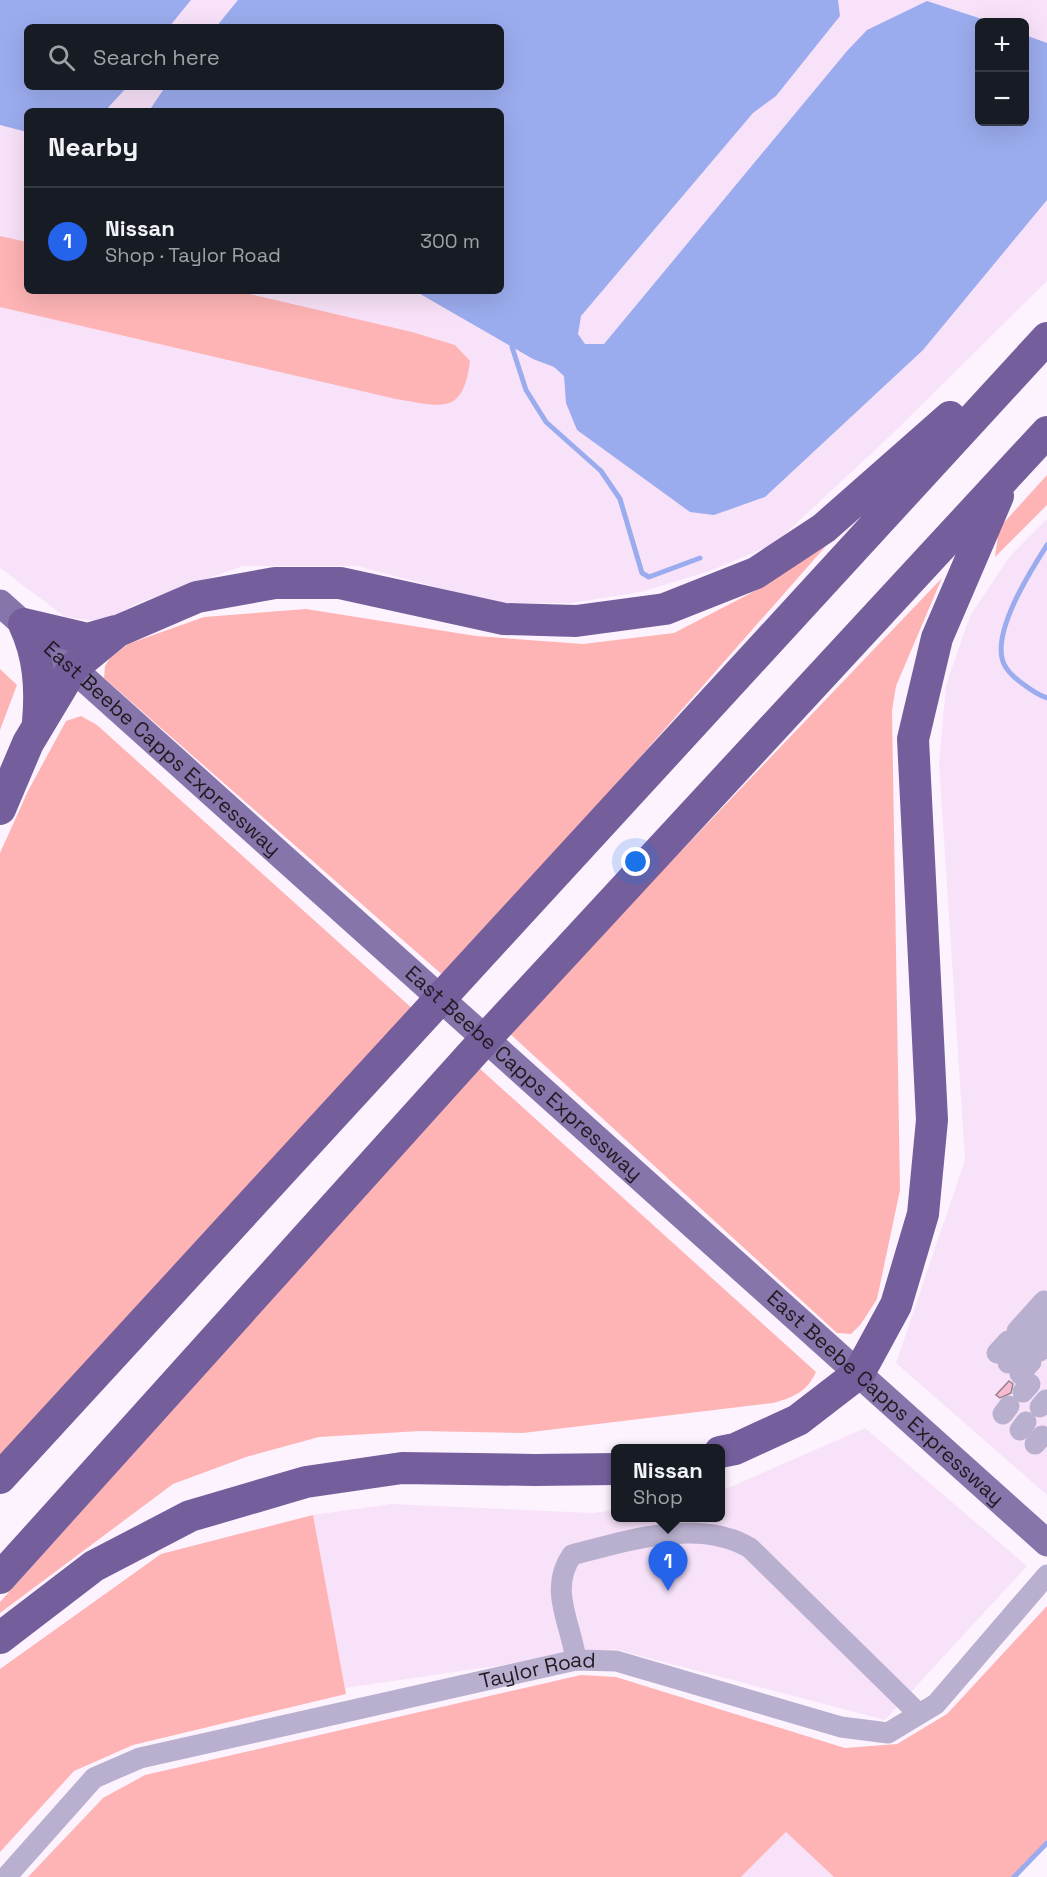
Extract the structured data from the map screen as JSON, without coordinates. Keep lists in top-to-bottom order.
{
  "streets": {
    "main road": ["East Beebe Capps Expressway"],
    "street": ["Taylor Road"]
  },
  "page": {
    "map_buttons": ["+", "−"],
    "search": "Search here",
    "heading": "Nearby",
    "list": [
      {
        "mark": "1",
        "name": "Nissan",
        "note": "Shop · Taylor Road",
        "value": "300 m"
      }
    ],
    "popup": ["Nissan", "Shop"],
    "pins": "1"
  }
}
